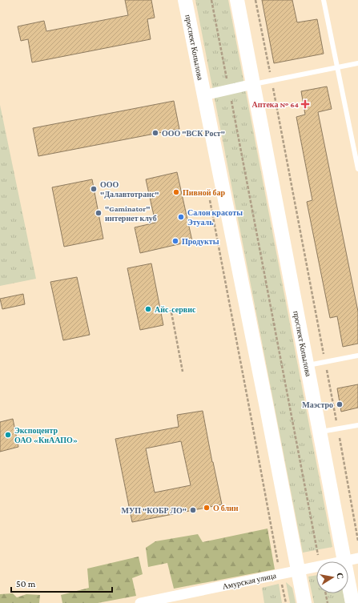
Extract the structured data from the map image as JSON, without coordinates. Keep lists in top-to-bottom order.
{
  "streets": {
    "street": ["проспект Копылова", "Амурская улица"]
  },
  "crossings": [
    ["проспект Копылова", "Амурская улица"]
  ],
  "places": {
    "health": ["Аптека № 64"],
    "other": [
      "ООО \"ВСК Рост\"",
      "ООО \"Далавтотранс\"",
      "Пивной бар",
      "\"Gaminator\" интернет клуб",
      "Салон красоты Этуаль",
      "Продукты",
      "Айс-сервис",
      "Маэстро",
      "Экспоцентр ОАО «КнААПО»",
      "О блин",
      "МУП \"КОБР ЛО\""
    ]
  },
  "scale_bar": "50 m",
  "north": "right"
}
